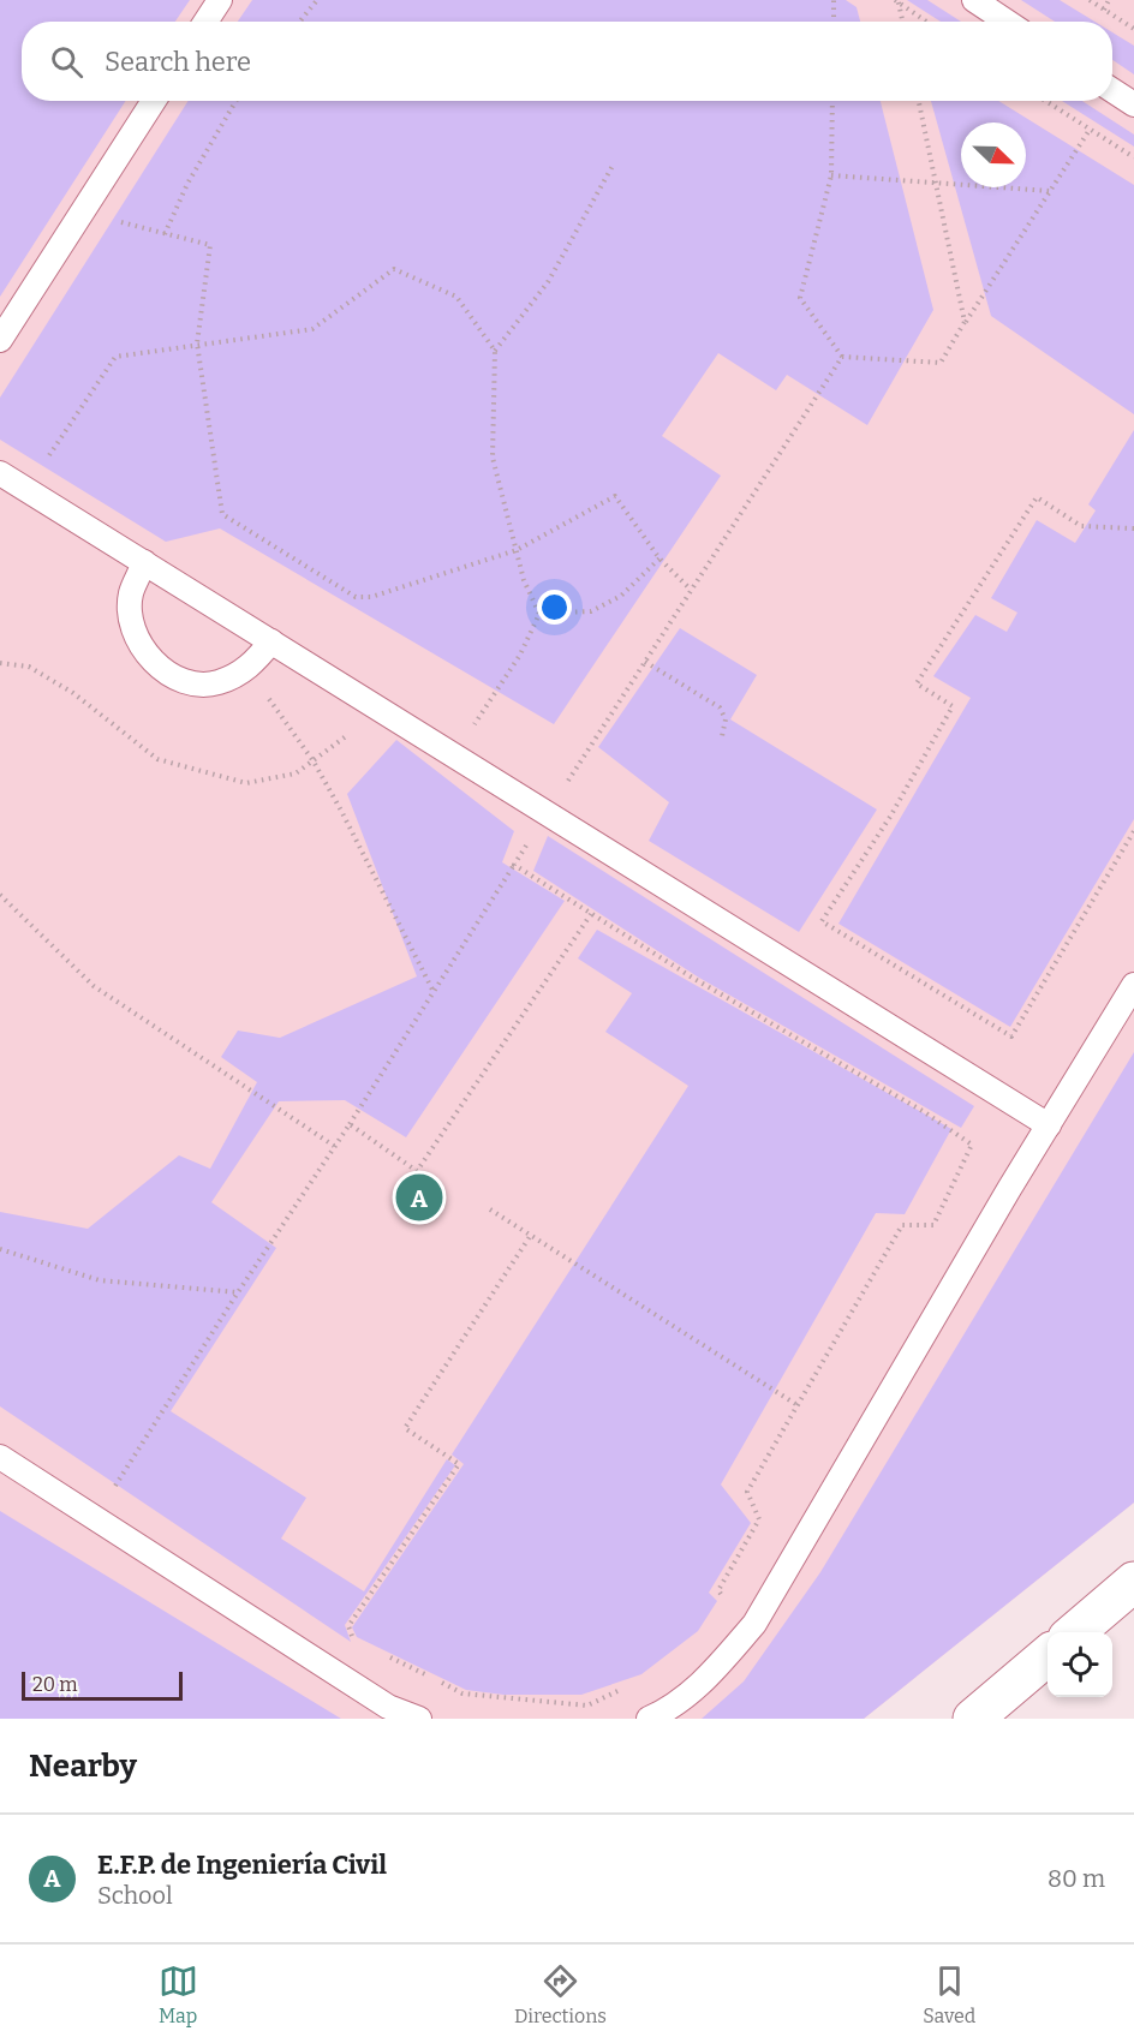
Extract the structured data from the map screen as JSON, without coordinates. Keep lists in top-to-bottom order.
{
  "scale_bar": "20 m",
  "north": "bottom right",
  "page": {
    "search": "Search here",
    "pins": "A",
    "scale": "20 m",
    "heading": "Nearby",
    "list": [
      {
        "mark": "A",
        "name": "E.F.P. de Ingeniería Civil",
        "note": "School",
        "value": "80 m"
      }
    ],
    "nav": ["Map", "Directions", "Saved"]
  }
}
